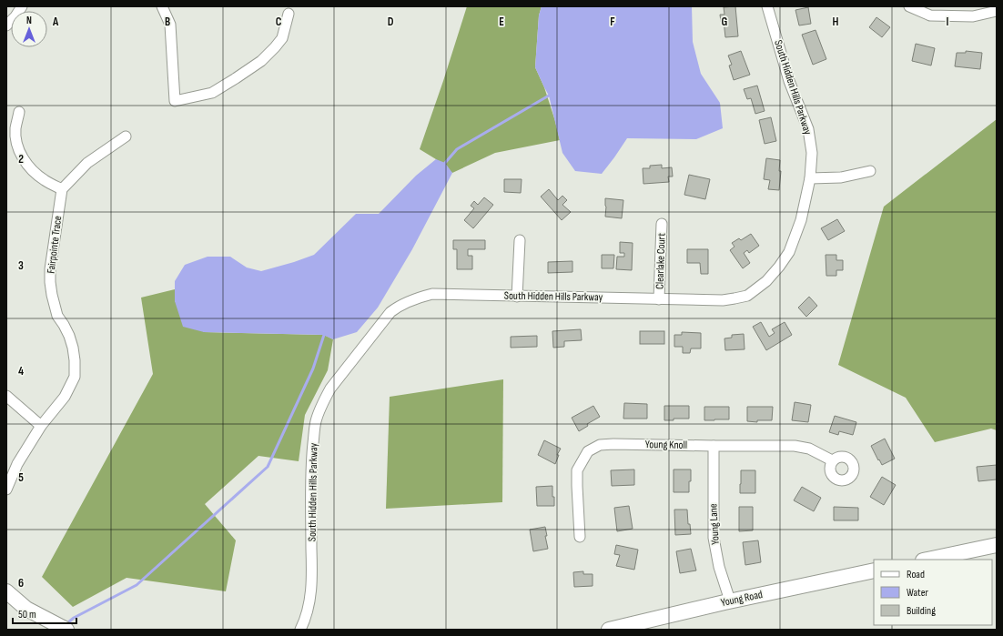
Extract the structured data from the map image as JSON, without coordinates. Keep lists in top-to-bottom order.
{
  "streets": {
    "street": [
      "South Hidden Hills Parkway",
      "Fairpointe Trace",
      "Clearlake Court",
      "Young Knoll",
      "Young Lane",
      "Young Road"
    ]
  },
  "crossings": [
    ["South Hidden Hills Parkway", "Clearlake Court"],
    ["Young Knoll", "Young Lane"],
    ["Young Lane", "Young Road"]
  ],
  "legend": ["Road", "Water", "Building"],
  "scale_bar": "50 m",
  "north": "top",
  "grid": {
    "columns": [
      "A",
      "B",
      "C",
      "D",
      "E",
      "F",
      "G",
      "H",
      "I"
    ],
    "rows": [
      "2",
      "3",
      "4",
      "5",
      "6"
    ]
  }
}
